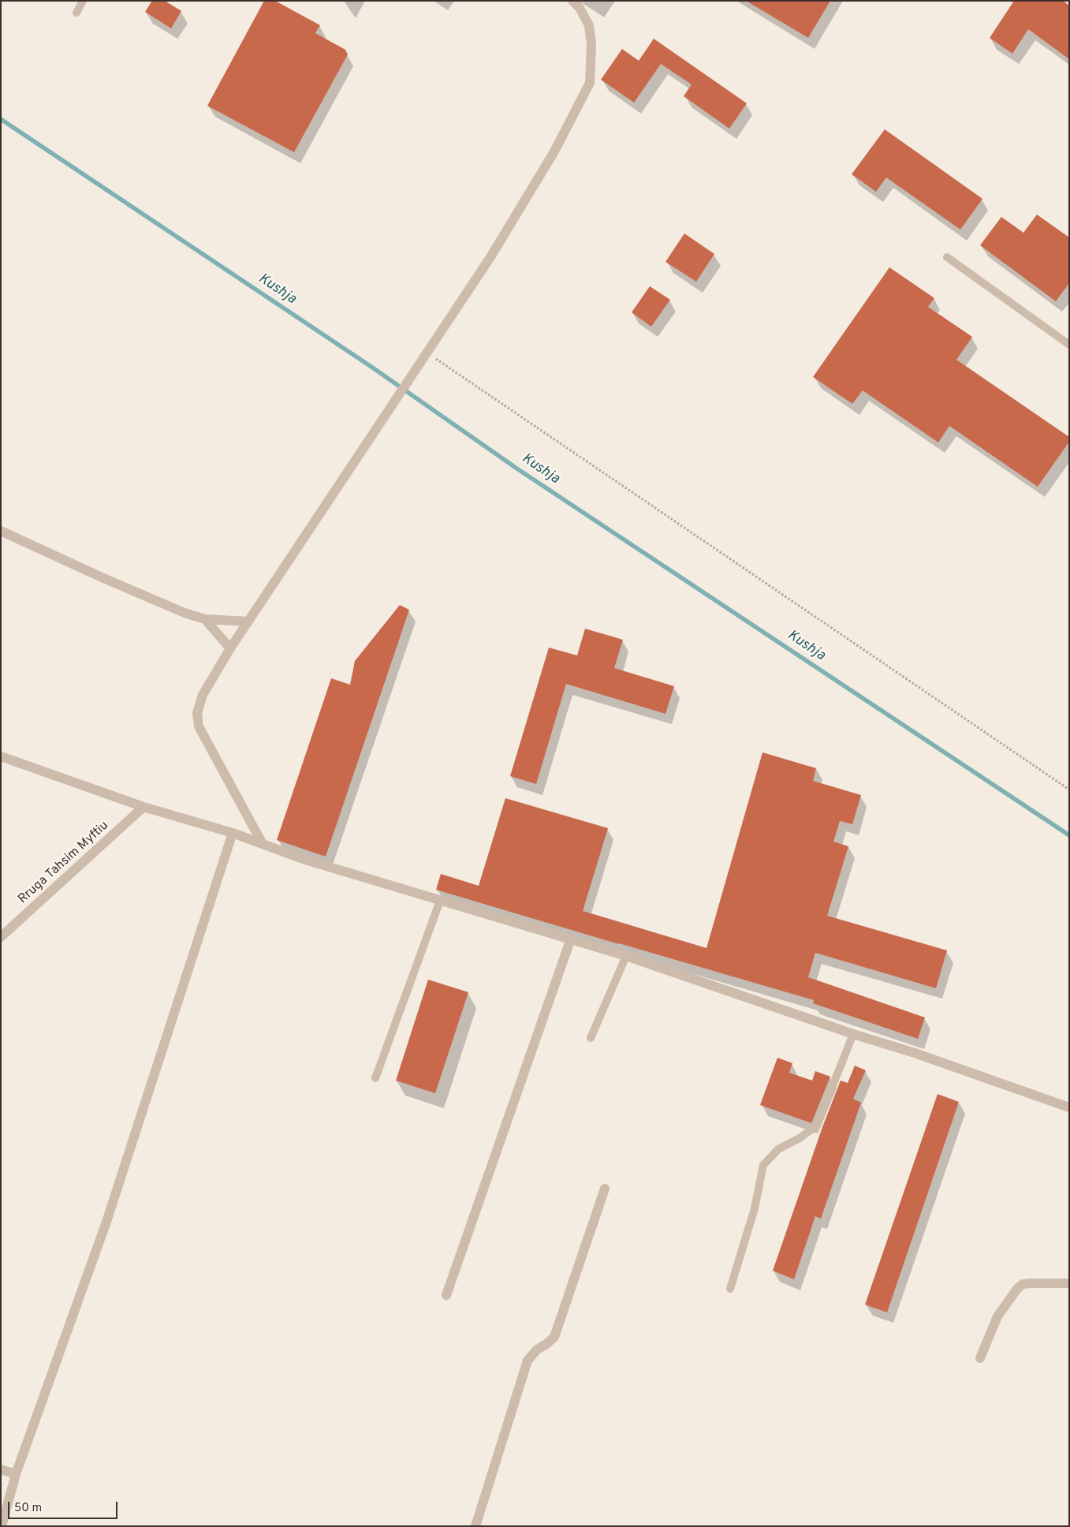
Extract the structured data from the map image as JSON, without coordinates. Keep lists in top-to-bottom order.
{
  "streets": {
    "street": ["Rruga Tahsim Myftiu"]
  },
  "water": ["Kushja"],
  "scale_bar": "50 m"
}
